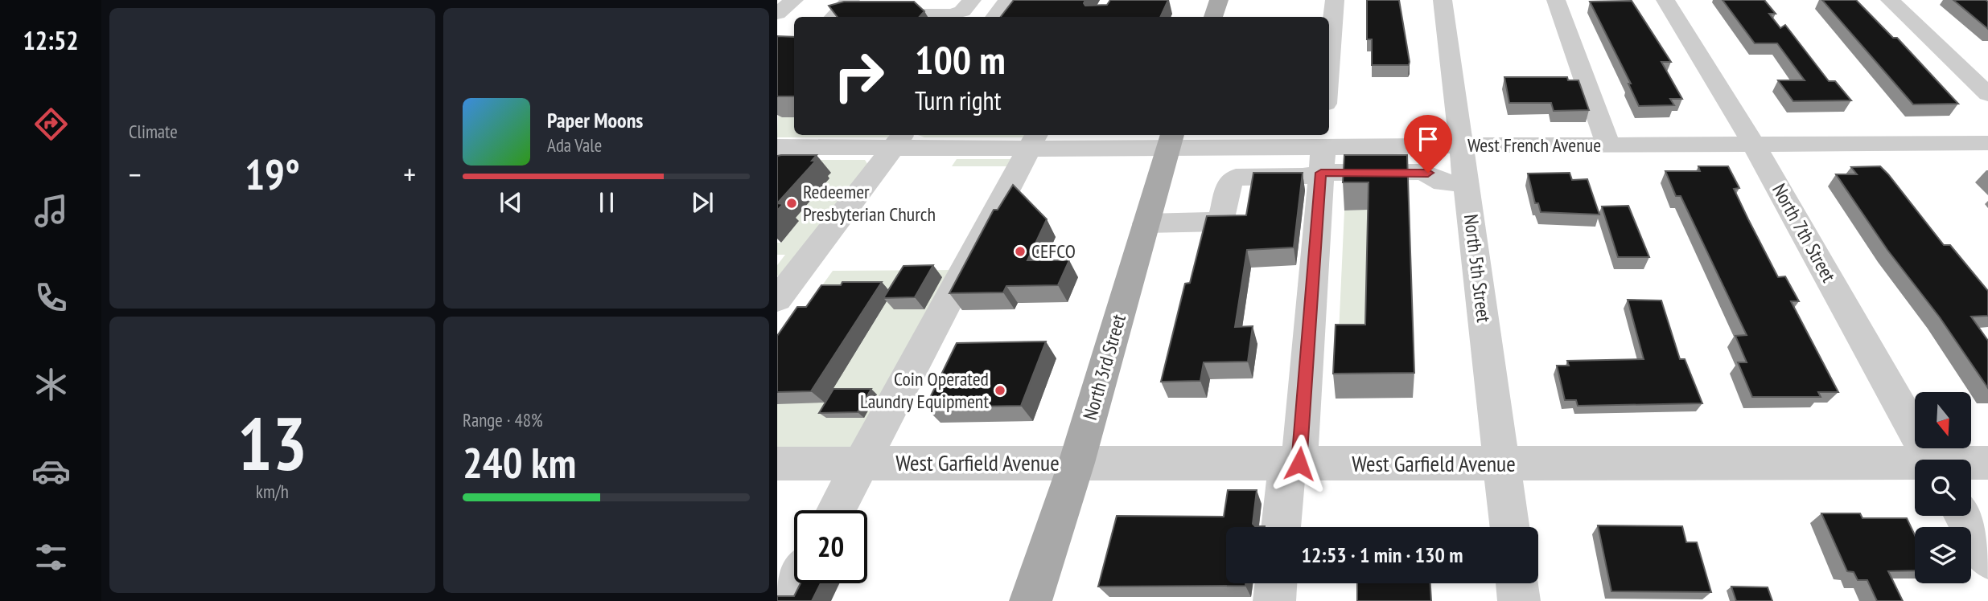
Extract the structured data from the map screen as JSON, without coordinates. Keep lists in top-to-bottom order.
{
  "streets": {
    "main road": ["North 3rd Street"],
    "street": [
      "West French Avenue",
      "North 7th Street",
      "North 5th Street",
      "West Garfield Avenue"
    ]
  },
  "crossings": [
    ["West French Avenue", "North 7th Street"],
    ["West French Avenue", "North 5th Street"],
    ["North 5th Street", "West Garfield Avenue"],
    ["North 3rd Street", "West Garfield Avenue"]
  ],
  "places": ["Redeemer Presbyterian Church", "CEFCO", "Coin Operated Laundry Equipment"],
  "north": "bottom",
  "page": {
    "tabs": "12:52",
    "tile": [
      "Climate",
      ["13", "km/h"],
      ["Range · 48%", "240 km"]
    ],
    "turn": ["100 m", "Turn right"],
    "song": ["Paper Moons", "Ada Vale"],
    "heat": ["−", "19°", "+"],
    "limit": "20",
    "trip": "12:53 · 1 min · 130 m"
  }
}
